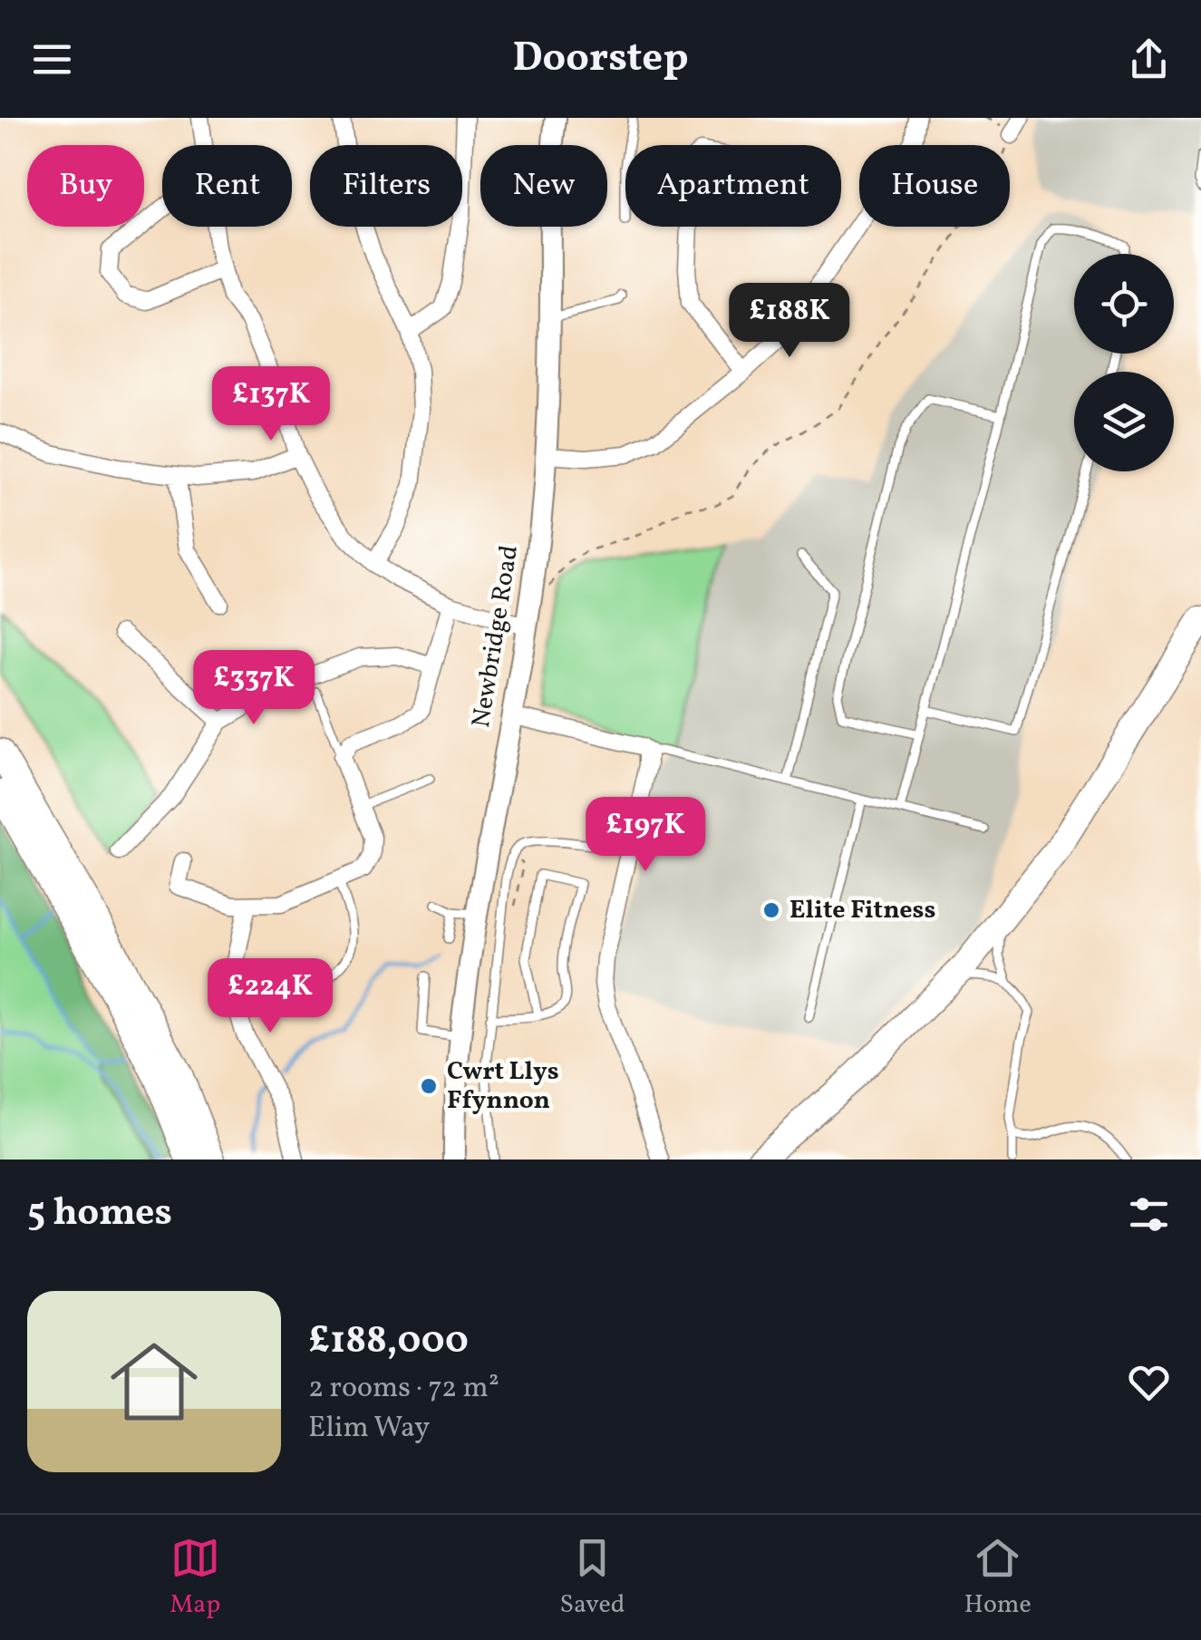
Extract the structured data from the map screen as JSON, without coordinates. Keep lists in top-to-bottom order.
{
  "streets": {
    "main road": ["Newbridge Road"]
  },
  "places": ["Elite Fitness", "Cwrt Llys Ffynnon"],
  "page": {
    "header": "Doorstep",
    "chip": [
      "Buy",
      "Rent",
      "Filters",
      "New",
      "Apartment",
      "House"
    ],
    "price": [
      "£188K",
      "£137K",
      "£337K",
      "£197K",
      "£224K"
    ],
    "heading": "5 homes",
    "list": [
      {
        "name": "£188,000",
        "note": "2 rooms · 72 m² · Elim Way"
      }
    ],
    "tabs": ["Map", "Saved", "Home"]
  }
}
